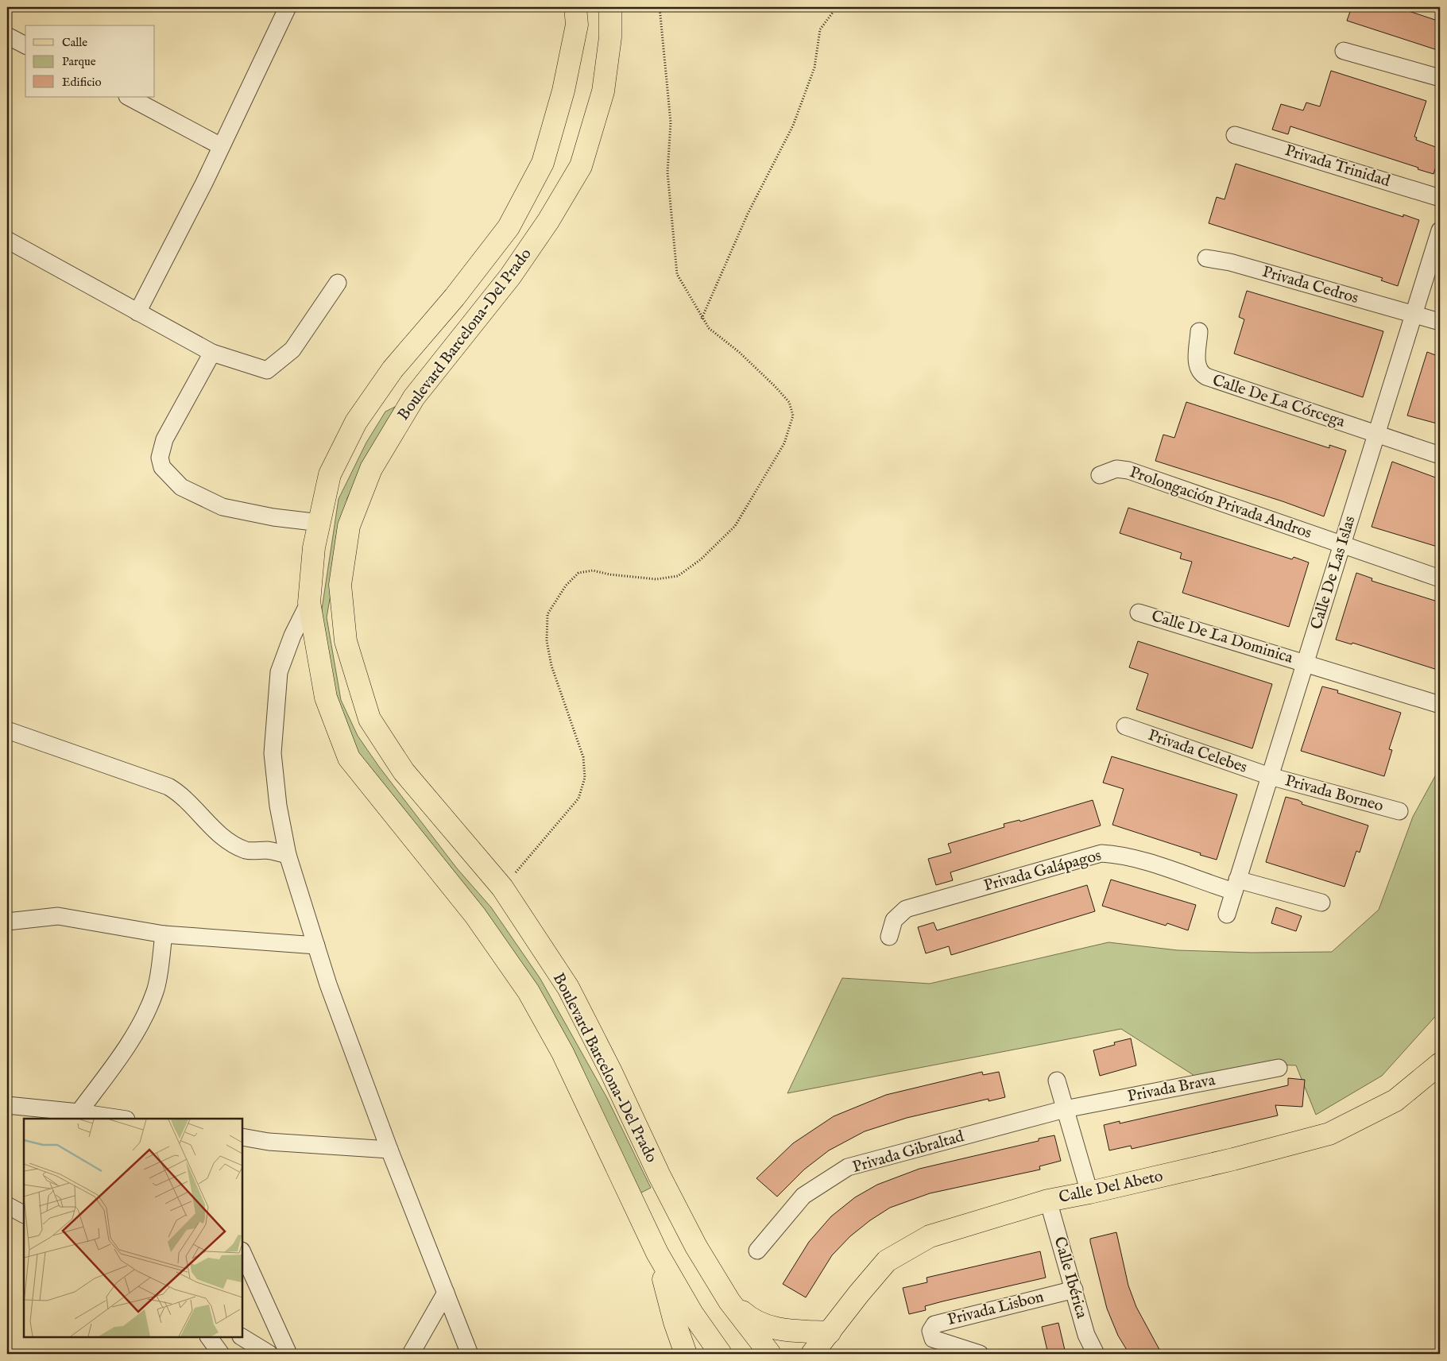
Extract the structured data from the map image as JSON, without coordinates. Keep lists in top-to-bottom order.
{
  "streets": {
    "main road": ["Boulevard Barcelona-Del Prado", "Calle Del Abeto"],
    "street": [
      "Privada Trinidad",
      "Privada Cedros",
      "Calle De La Córcega",
      "Prolongación Privada Andros",
      "Calle De Las Islas",
      "Calle De La Dominica",
      "Privada Celebes",
      "Privada Borneo",
      "Privada Galápagos",
      "Privada Brava",
      "Privada Gibraltad",
      "Calle Ibérica",
      "Privada Lisbon"
    ]
  },
  "crossings": [
    ["Privada Cedros", "Calle De Las Islas"],
    ["Calle De La Córcega", "Calle De Las Islas"],
    ["Prolongación Privada Andros", "Calle De Las Islas"],
    ["Calle De Las Islas", "Calle De La Dominica"],
    ["Calle De Las Islas", "Privada Celebes"],
    ["Calle De Las Islas", "Privada Borneo"],
    ["Calle De Las Islas", "Privada Galápagos"],
    ["Privada Celebes", "Privada Borneo"],
    ["Privada Brava", "Privada Gibraltad"],
    ["Calle Del Abeto", "Calle Ibérica"],
    ["Calle Ibérica", "Privada Lisbon"]
  ],
  "legend": ["Calle", "Parque", "Edificio"]
}
